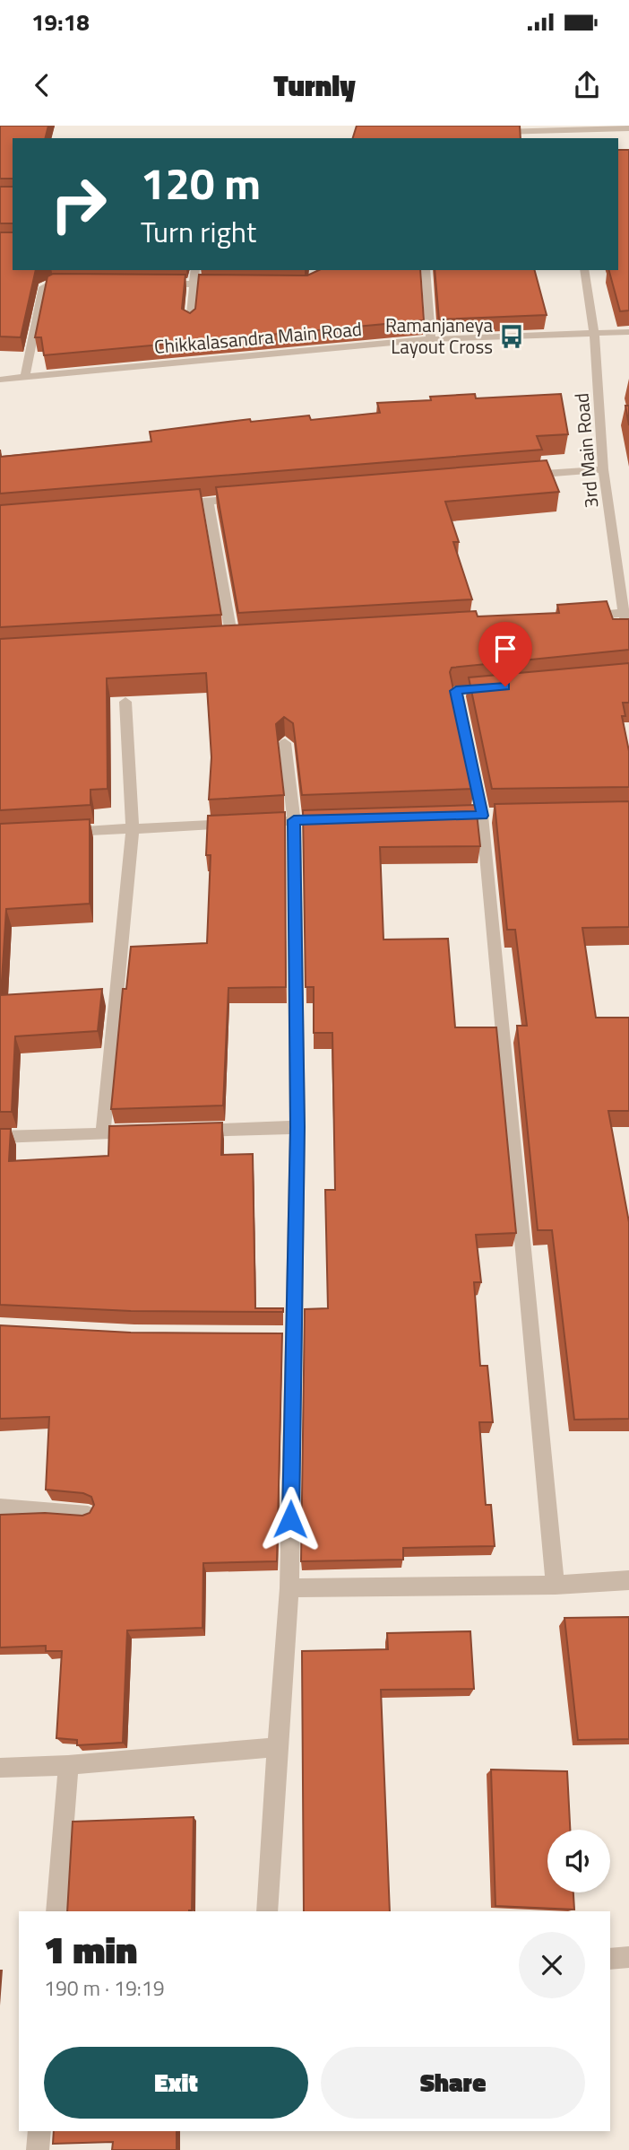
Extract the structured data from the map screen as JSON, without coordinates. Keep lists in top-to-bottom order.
{
  "streets": {
    "street": ["Chikkalasandra Main Road", "3rd Main Road"]
  },
  "crossings": [
    ["Chikkalasandra Main Road", "3rd Main Road"]
  ],
  "places": {
    "bus stop": ["Ramanjaneya Layout Cross"]
  },
  "page": {
    "status": "19:18",
    "header": "Turnly",
    "turn": ["120 m", "Turn right"],
    "heading": ["1 min", "190 m · 19:19"],
    "buttons": ["Exit", "Share"]
  }
}
